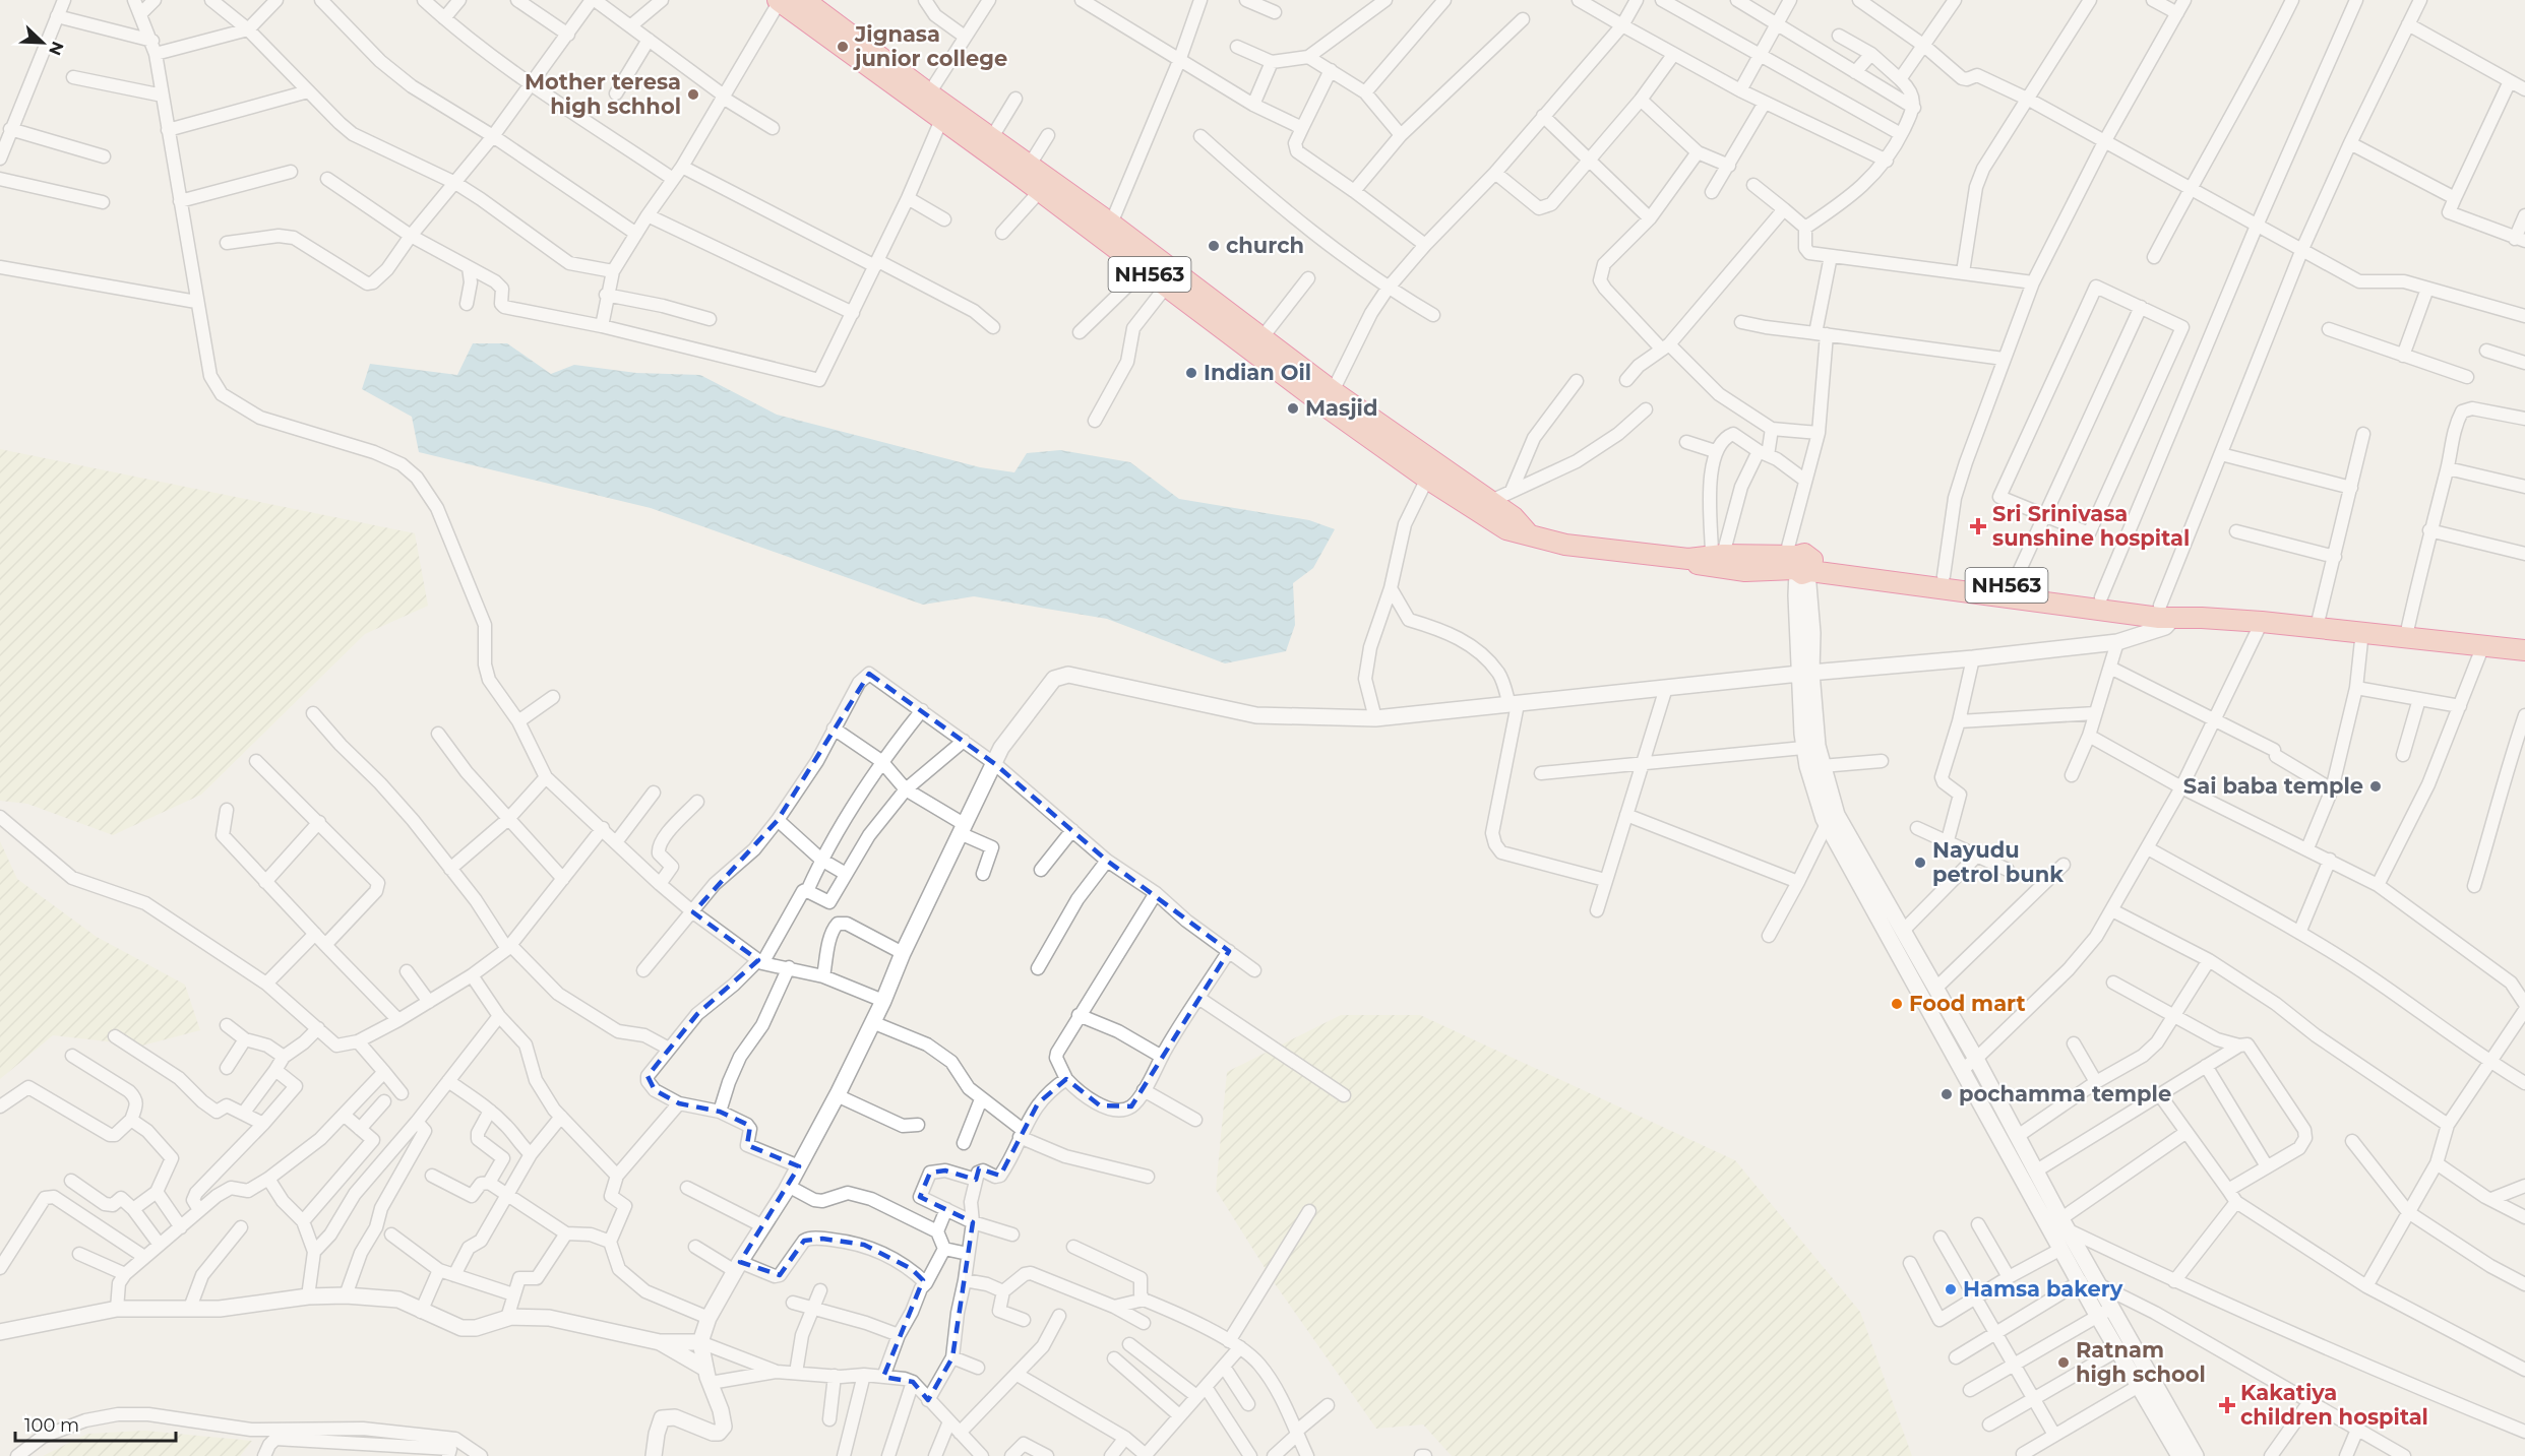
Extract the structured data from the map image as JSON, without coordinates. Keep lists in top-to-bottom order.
{
  "streets": {
    "highway": ["NH563"]
  },
  "places": {
    "other": [
      "Jignasa junior college",
      "Mother teresa high schhol",
      "church",
      "Indian Oil",
      "Masjid",
      "Sai baba temple",
      "Nayudu petrol bunk",
      "Food mart",
      "pochamma temple",
      "Hamsa bakery",
      "Ratnam high school"
    ],
    "health": ["Sri Srinivasa sunshine hospital", "Kakatiya children hospital"]
  },
  "scale_bar": "100 m",
  "north": "bottom right"
}
